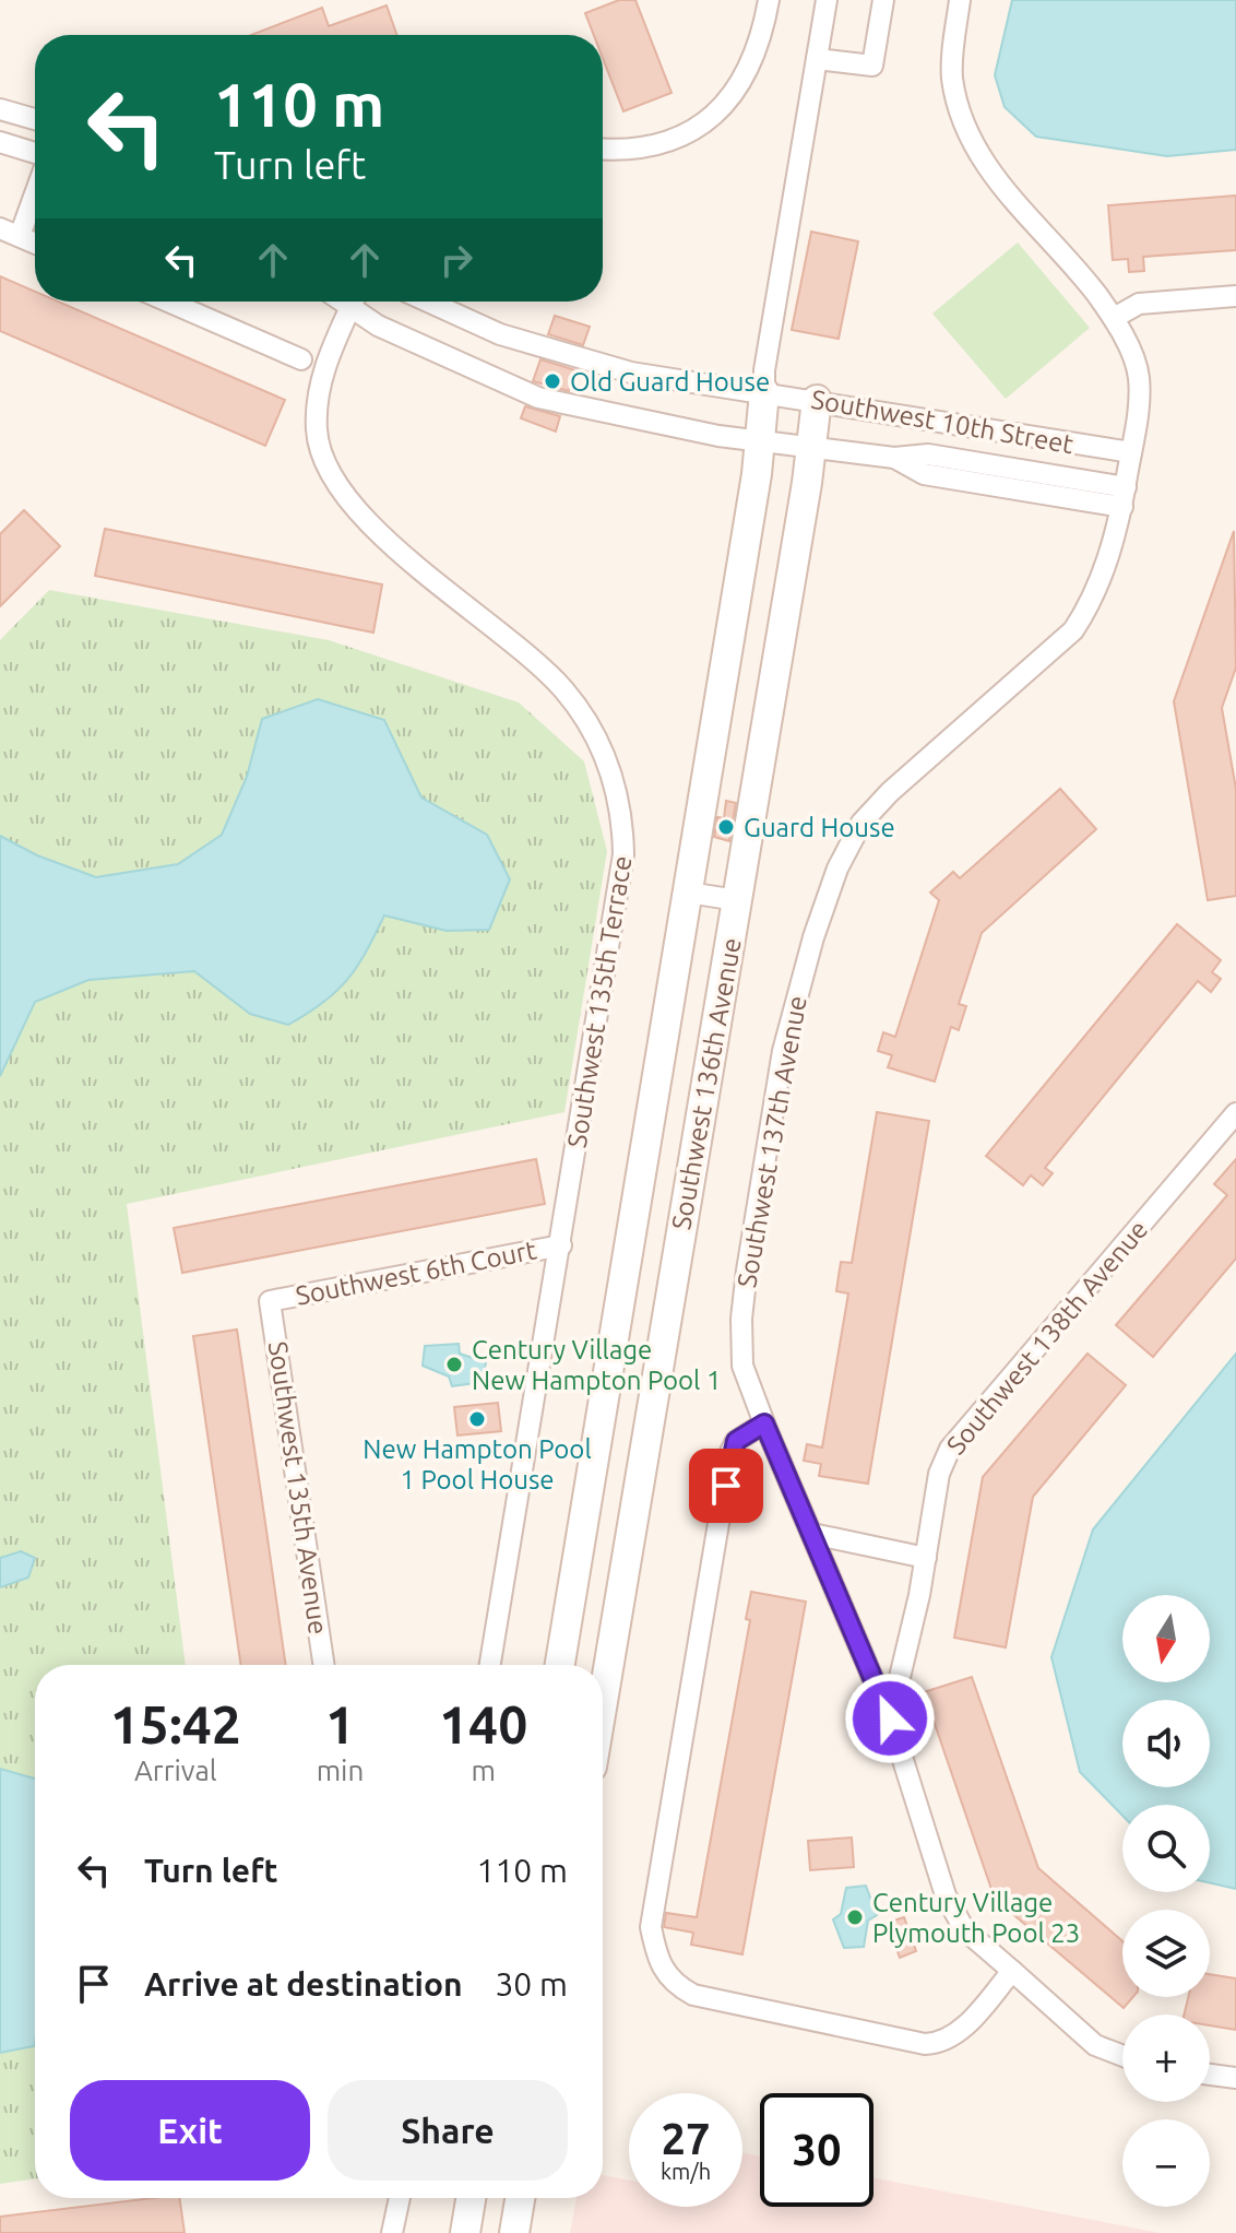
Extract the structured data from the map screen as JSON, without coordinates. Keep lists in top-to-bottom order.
{
  "streets": {
    "street": [
      "Southwest 10th Street",
      "Southwest 135th Terrace",
      "Southwest 136th Avenue",
      "Southwest 137th Avenue",
      "Southwest 6th Court",
      "Southwest 138th Avenue",
      "Southwest 135th Avenue"
    ]
  },
  "crossings": [
    ["Southwest 10th Street", "Southwest 136th Avenue"],
    ["Southwest 10th Street", "Southwest 137th Avenue"],
    ["Southwest 135th Terrace", "Southwest 6th Court"],
    ["Southwest 137th Avenue", "Southwest 138th Avenue"],
    ["Southwest 6th Court", "Southwest 135th Avenue"]
  ],
  "places": [
    "Old Guard House",
    "Guard House",
    "Century Village New Hampton Pool 1",
    "New Hampton Pool 1 Pool House",
    "Century Village Plymouth Pool 23"
  ],
  "north": "bottom",
  "page": {
    "turn": ["110 m", "Turn left"],
    "map_buttons": ["+", "−"],
    "eta": [
      "15:42",
      "Arrival",
      "1",
      "min",
      "140",
      "m"
    ],
    "list": [
      {
        "name": "Turn left",
        "value": "110 m"
      },
      {
        "name": "Arrive at destination",
        "value": "30 m"
      }
    ],
    "buttons": ["Exit", "Share"],
    "speed": "27 km/h",
    "limit": "30"
  }
}
